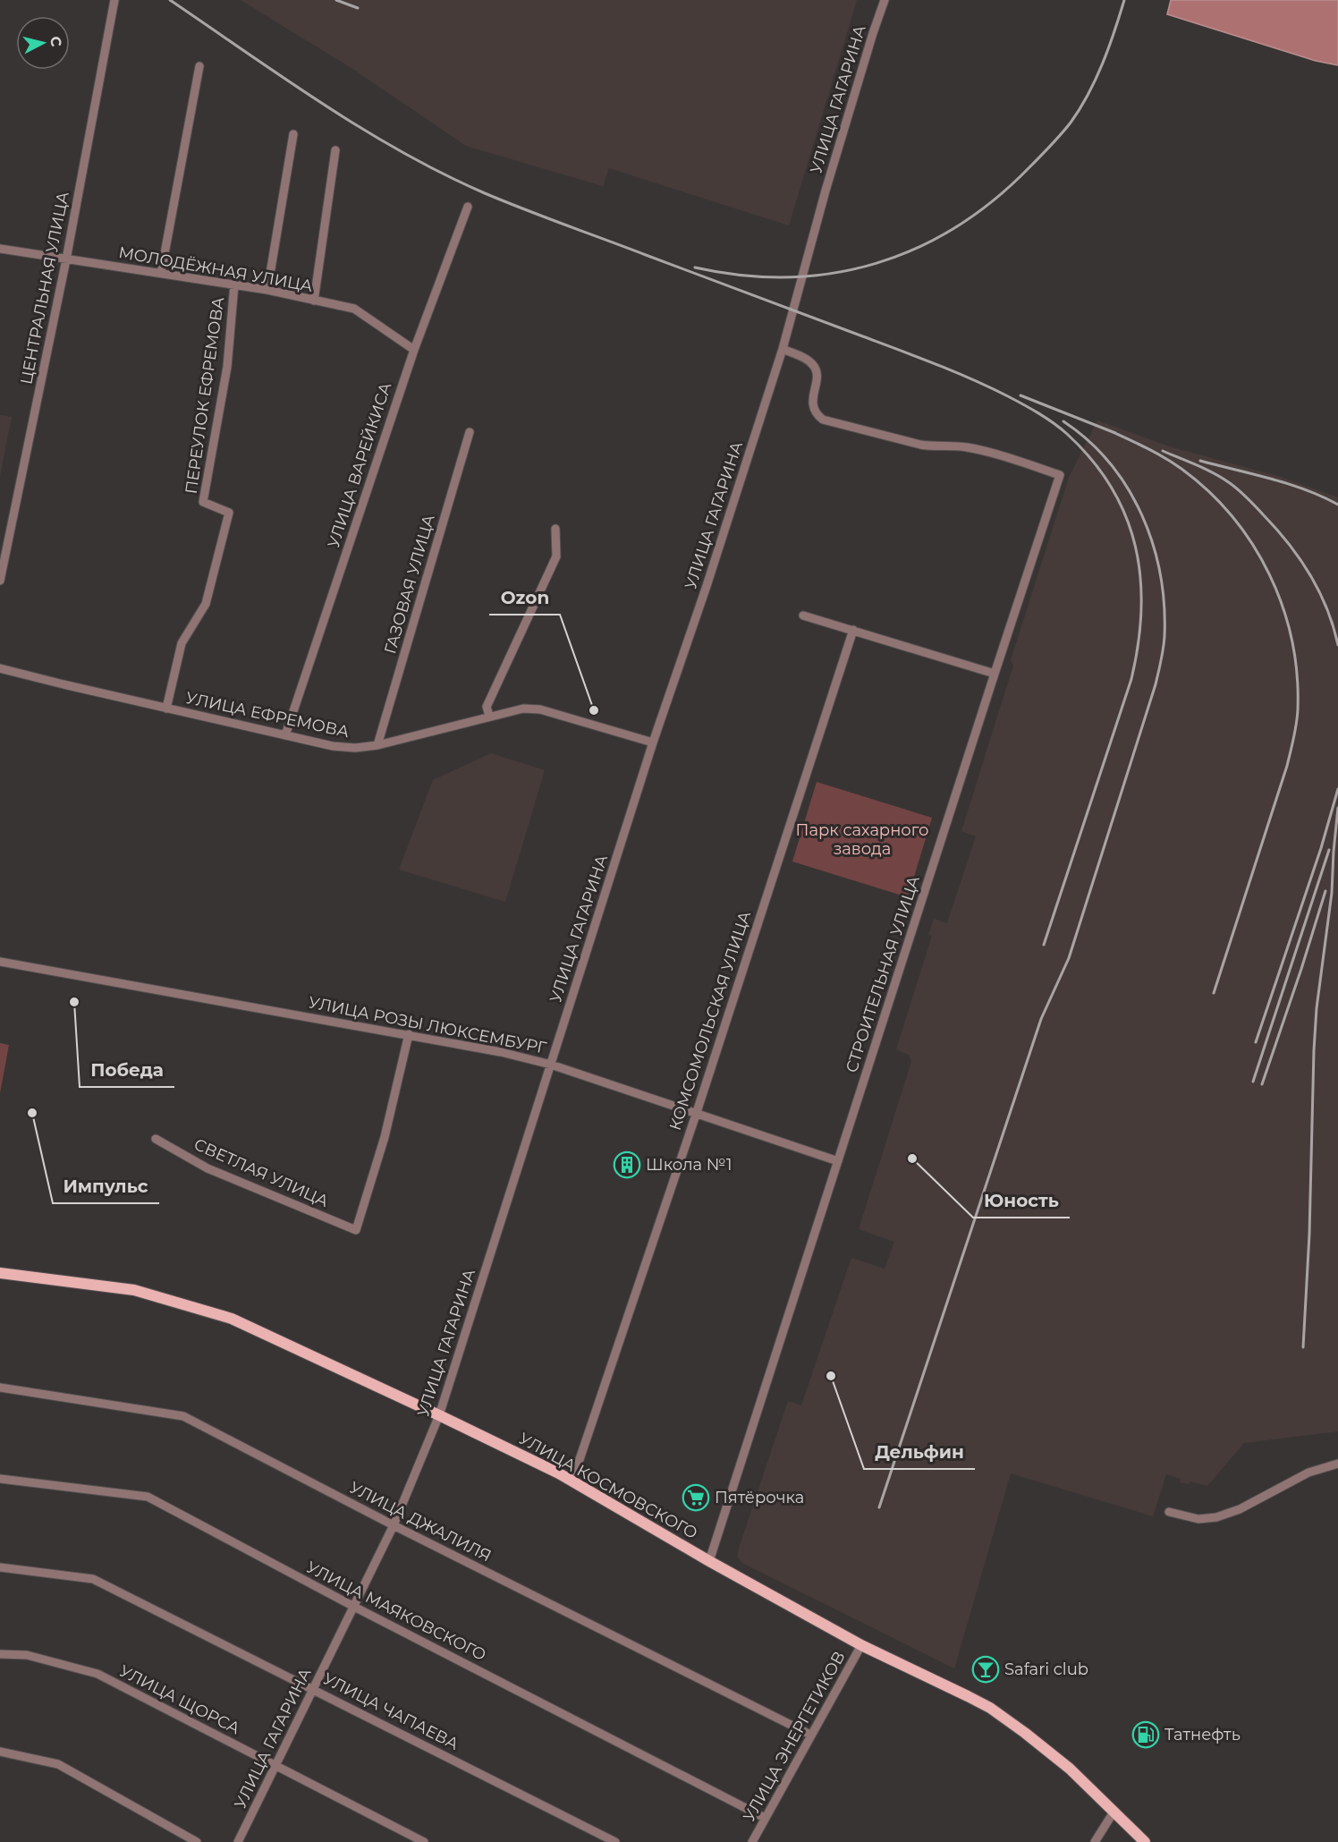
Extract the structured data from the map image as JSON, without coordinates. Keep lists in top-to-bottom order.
{
  "streets": {
    "main road": ["УЛИЦА КОСМОВСКОГО"],
    "street": [
      "УЛИЦА ГАГАРИНА",
      "МОЛОДЁЖНАЯ УЛИЦА",
      "ЦЕНТРАЛЬНАЯ УЛИЦА",
      "ПЕРЕУЛОК ЕФРЕМОВА",
      "УЛИЦА ВАРЕЙКИСА",
      "ГАЗОВАЯ УЛИЦА",
      "УЛИЦА ЕФРЕМОВА",
      "СТРОИТЕЛЬНАЯ УЛИЦА",
      "КОМСОМОЛЬСКАЯ УЛИЦА",
      "УЛИЦА РОЗЫ ЛЮКСЕМБУРГ",
      "СВЕТЛАЯ УЛИЦА",
      "УЛИЦА ДЖАЛИЛЯ",
      "УЛИЦА МАЯКОВСКОГО",
      "УЛИЦА ЩОРСА",
      "УЛИЦА ЧАПАЕВА",
      "УЛИЦА ЭНЕРГЕТИКОВ"
    ]
  },
  "crossings": [
    ["УЛИЦА ГАГАРИНА", "УЛИЦА ЕФРЕМОВА"],
    ["УЛИЦА ГАГАРИНА", "СТРОИТЕЛЬНАЯ УЛИЦА"],
    ["УЛИЦА ГАГАРИНА", "УЛИЦА РОЗЫ ЛЮКСЕМБУРГ"],
    ["УЛИЦА ГАГАРИНА", "УЛИЦА КОСМОВСКОГО"],
    ["УЛИЦА ГАГАРИНА", "УЛИЦА ДЖАЛИЛЯ"],
    ["УЛИЦА ГАГАРИНА", "УЛИЦА МАЯКОВСКОГО"],
    ["УЛИЦА ГАГАРИНА", "УЛИЦА ЩОРСА"],
    ["УЛИЦА ГАГАРИНА", "УЛИЦА ЧАПАЕВА"],
    ["МОЛОДЁЖНАЯ УЛИЦА", "ЦЕНТРАЛЬНАЯ УЛИЦА"],
    ["МОЛОДЁЖНАЯ УЛИЦА", "ПЕРЕУЛОК ЕФРЕМОВА"],
    ["МОЛОДЁЖНАЯ УЛИЦА", "УЛИЦА ВАРЕЙКИСА"],
    ["ПЕРЕУЛОК ЕФРЕМОВА", "УЛИЦА ЕФРЕМОВА"],
    ["УЛИЦА ВАРЕЙКИСА", "УЛИЦА ЕФРЕМОВА"],
    ["ГАЗОВАЯ УЛИЦА", "УЛИЦА ЕФРЕМОВА"],
    ["СТРОИТЕЛЬНАЯ УЛИЦА", "УЛИЦА РОЗЫ ЛЮКСЕМБУРГ"],
    ["СТРОИТЕЛЬНАЯ УЛИЦА", "УЛИЦА КОСМОВСКОГО"],
    ["КОМСОМОЛЬСКАЯ УЛИЦА", "УЛИЦА РОЗЫ ЛЮКСЕМБУРГ"],
    ["КОМСОМОЛЬСКАЯ УЛИЦА", "УЛИЦА КОСМОВСКОГО"],
    ["УЛИЦА РОЗЫ ЛЮКСЕМБУРГ", "СВЕТЛАЯ УЛИЦА"],
    ["УЛИЦА КОСМОВСКОГО", "УЛИЦА ЭНЕРГЕТИКОВ"],
    ["УЛИЦА ДЖАЛИЛЯ", "УЛИЦА ЭНЕРГЕТИКОВ"],
    ["УЛИЦА МАЯКОВСКОГО", "УЛИЦА ЭНЕРГЕТИКОВ"]
  ],
  "parks": ["Парк сахарного завода"],
  "places": {
    "other": [
      "Ozon",
      "Победа",
      "Импульс",
      "Юность",
      "Дельфин"
    ],
    "building": ["Школа №1"],
    "supermarket": ["Пятёрочка"],
    "bar": ["Safari club"],
    "fuel station": ["Татнефть"]
  },
  "north": "right"
}
